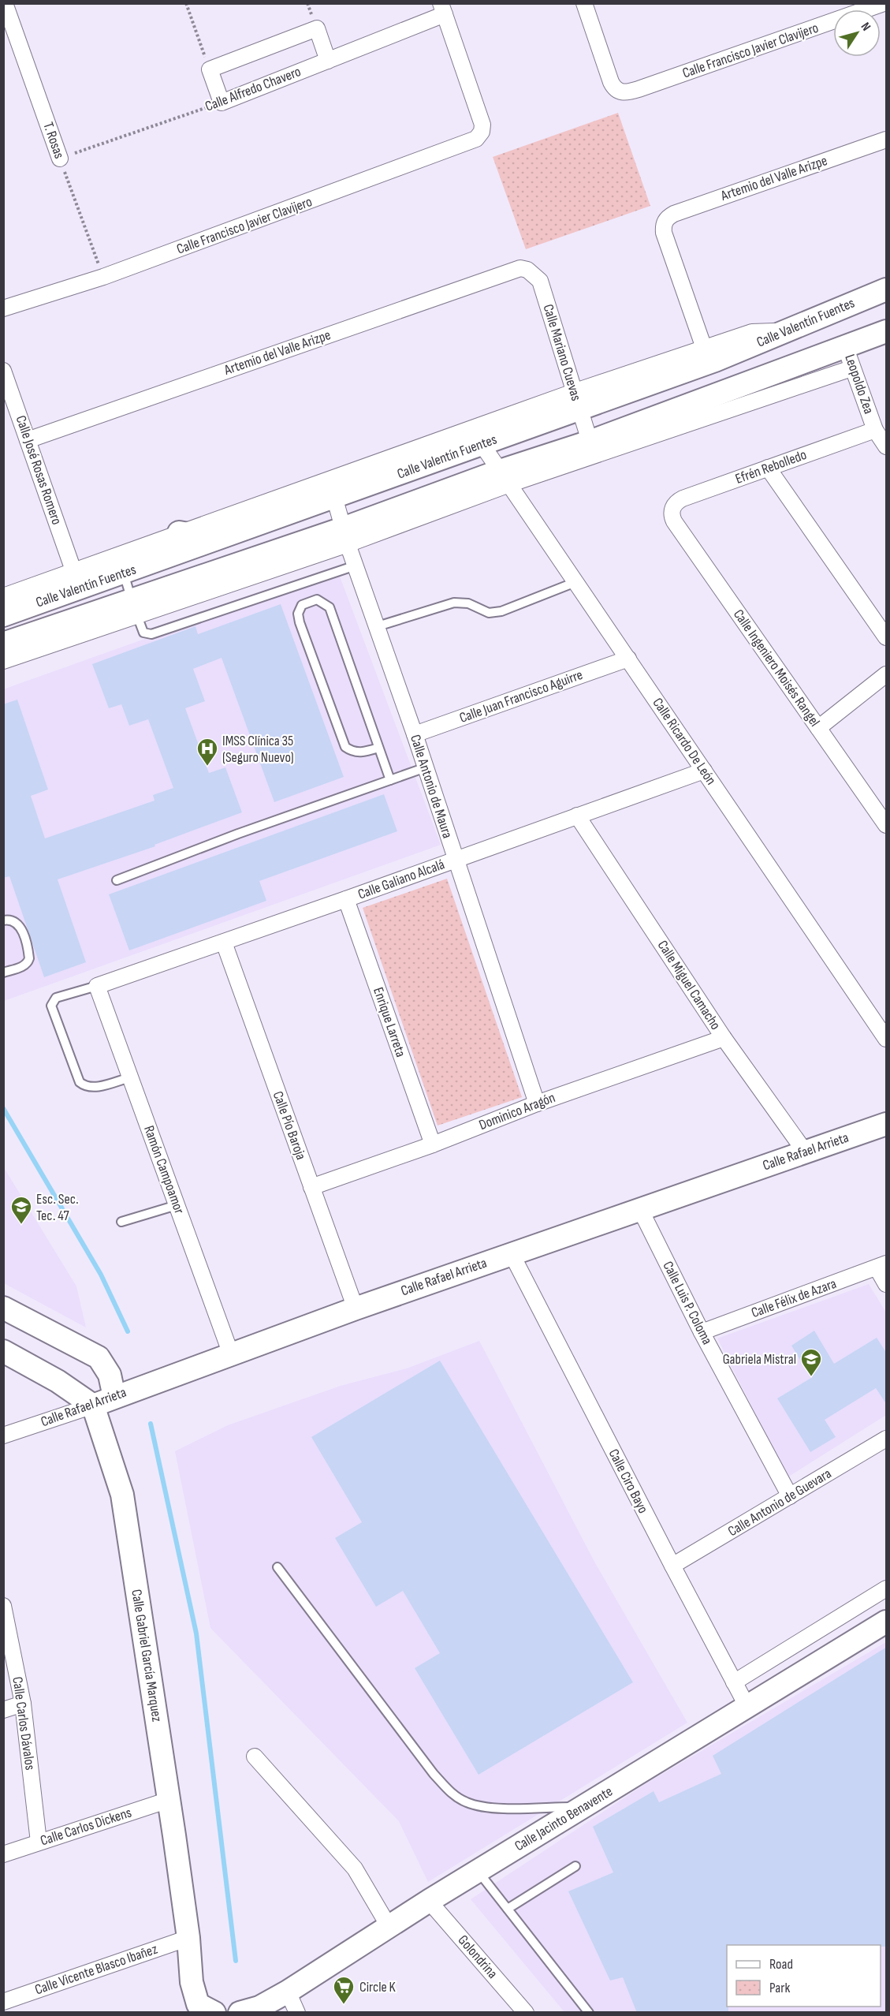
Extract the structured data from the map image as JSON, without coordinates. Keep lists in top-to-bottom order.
{
  "streets": {
    "street": [
      "Calle Francisco Javier Clavijero",
      "Calle Alfredo Chavero",
      "T. Rosas",
      "Artemio del Valle Arizpe",
      "Calle Valentín Fuentes",
      "Calle Mariano Cuevas",
      "Leopoldo Zea",
      "Efrén Rebolledo",
      "Calle José Rosas Romero",
      "Calle Ingeniero Moisés Rangel",
      "Calle Juan Francisco Aguirre",
      "Calle Ricardo De León",
      "Calle Antonio de Maura",
      "Calle Galiano Alcalá",
      "Calle Miguel Camacho",
      "Enrique Larreta",
      "Dominico Aragón",
      "Calle Pío Baroja",
      "Calle Rafael Arrieta",
      "Ramón Campoamor",
      "Calle Félix de Azara",
      "Calle Luis P. Coloma",
      "Calle Ciro Bayo",
      "Calle Antonio de Guevara",
      "Calle Gabriel García Marquez",
      "Calle Carlos Dávalos",
      "Calle Jacinto Benavente",
      "Calle Carlos Dickens",
      "Golondrina",
      "Calle Vicente Blasco Ibañez"
    ]
  },
  "crossings": [
    ["Calle Francisco Javier Clavijero", "Calle Alfredo Chavero"],
    ["Calle Francisco Javier Clavijero", "T. Rosas"],
    ["Calle Alfredo Chavero", "T. Rosas"],
    ["Artemio del Valle Arizpe", "Calle Mariano Cuevas"],
    ["Artemio del Valle Arizpe", "Calle José Rosas Romero"],
    ["Calle Valentín Fuentes", "Calle Mariano Cuevas"],
    ["Calle Valentín Fuentes", "Leopoldo Zea"],
    ["Calle Valentín Fuentes", "Calle Ricardo De León"],
    ["Calle Valentín Fuentes", "Calle Antonio de Maura"],
    ["Leopoldo Zea", "Efrén Rebolledo"],
    ["Efrén Rebolledo", "Calle Ingeniero Moisés Rangel"],
    ["Calle Juan Francisco Aguirre", "Calle Ricardo De León"],
    ["Calle Juan Francisco Aguirre", "Calle Antonio de Maura"],
    ["Calle Ricardo De León", "Calle Galiano Alcalá"],
    ["Calle Antonio de Maura", "Calle Galiano Alcalá"],
    ["Calle Antonio de Maura", "Dominico Aragón"],
    ["Calle Galiano Alcalá", "Calle Miguel Camacho"],
    ["Calle Galiano Alcalá", "Enrique Larreta"],
    ["Calle Galiano Alcalá", "Calle Pío Baroja"],
    ["Calle Galiano Alcalá", "Ramón Campoamor"],
    ["Calle Miguel Camacho", "Dominico Aragón"],
    ["Calle Miguel Camacho", "Calle Rafael Arrieta"],
    ["Enrique Larreta", "Dominico Aragón"],
    ["Dominico Aragón", "Calle Pío Baroja"],
    ["Calle Pío Baroja", "Calle Rafael Arrieta"],
    ["Calle Rafael Arrieta", "Ramón Campoamor"],
    ["Calle Rafael Arrieta", "Calle Luis P. Coloma"],
    ["Calle Rafael Arrieta", "Calle Ciro Bayo"],
    ["Calle Rafael Arrieta", "Calle Gabriel García Marquez"],
    ["Calle Félix de Azara", "Calle Luis P. Coloma"],
    ["Calle Luis P. Coloma", "Calle Antonio de Guevara"],
    ["Calle Ciro Bayo", "Calle Antonio de Guevara"],
    ["Calle Ciro Bayo", "Calle Jacinto Benavente"],
    ["Calle Gabriel García Marquez", "Calle Carlos Dickens"],
    ["Calle Gabriel García Marquez", "Calle Vicente Blasco Ibañez"],
    ["Calle Carlos Dávalos", "Calle Carlos Dickens"],
    ["Calle Jacinto Benavente", "Golondrina"]
  ],
  "places": {
    "hospital": ["IMSS Clínica 35 (Seguro Nuevo)"],
    "school or university": ["Esc. Sec. Tec. 47", "Gabriela Mistral"],
    "supermarket": ["Circle K"]
  },
  "legend": ["Road", "Park"],
  "north": "top right"
}
